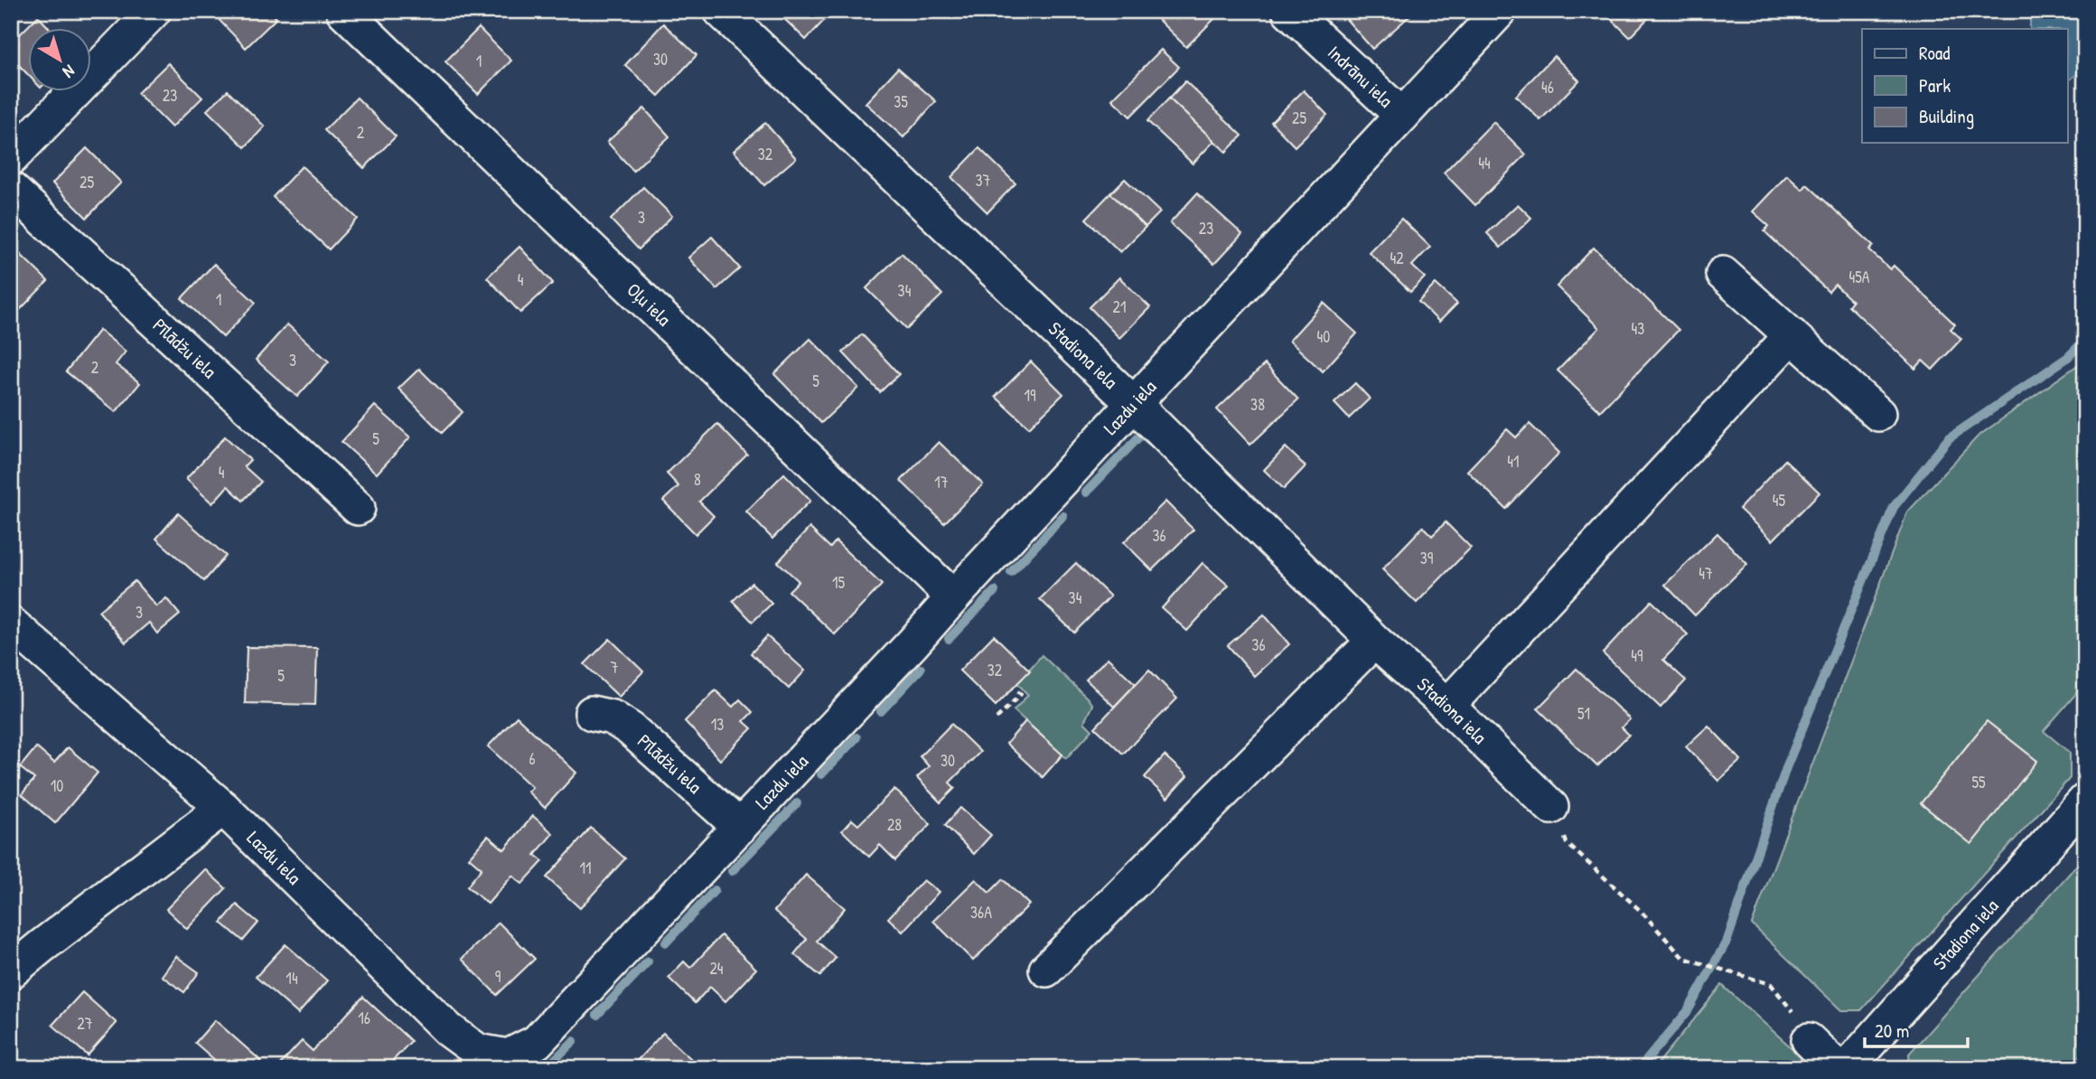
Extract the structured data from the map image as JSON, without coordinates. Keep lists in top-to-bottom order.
{
  "streets": {
    "street": [
      "Indrānu iela",
      "Oļu iela",
      "Pīlādžu iela",
      "Stadiona iela",
      "Lazdu iela"
    ]
  },
  "crossings": [
    ["Indrānu iela", "Lazdu iela"],
    ["Oļu iela", "Lazdu iela"],
    ["Pīlādžu iela", "Lazdu iela"],
    ["Stadiona iela", "Lazdu iela"]
  ],
  "house_numbers": [
    "30",
    "1",
    "46",
    "23",
    "35",
    "25",
    "2",
    "32",
    "44",
    "37",
    "25",
    "3",
    "23",
    "42",
    "45A",
    "4",
    "34",
    "1",
    "21",
    "43",
    "40",
    "3",
    "2",
    "5",
    "19",
    "38",
    "5",
    "41",
    "4",
    "8",
    "17",
    "45",
    "36",
    "39",
    "47",
    "15",
    "34",
    "3",
    "36",
    "49",
    "7",
    "32",
    "5",
    "51",
    "13",
    "6",
    "30",
    "55",
    "10",
    "28",
    "11",
    "36A",
    "24",
    "9",
    "14",
    "16",
    "27"
  ],
  "legend": ["Road", "Park", "Building"],
  "scale_bar": "20 m",
  "north": "bottom right"
}
